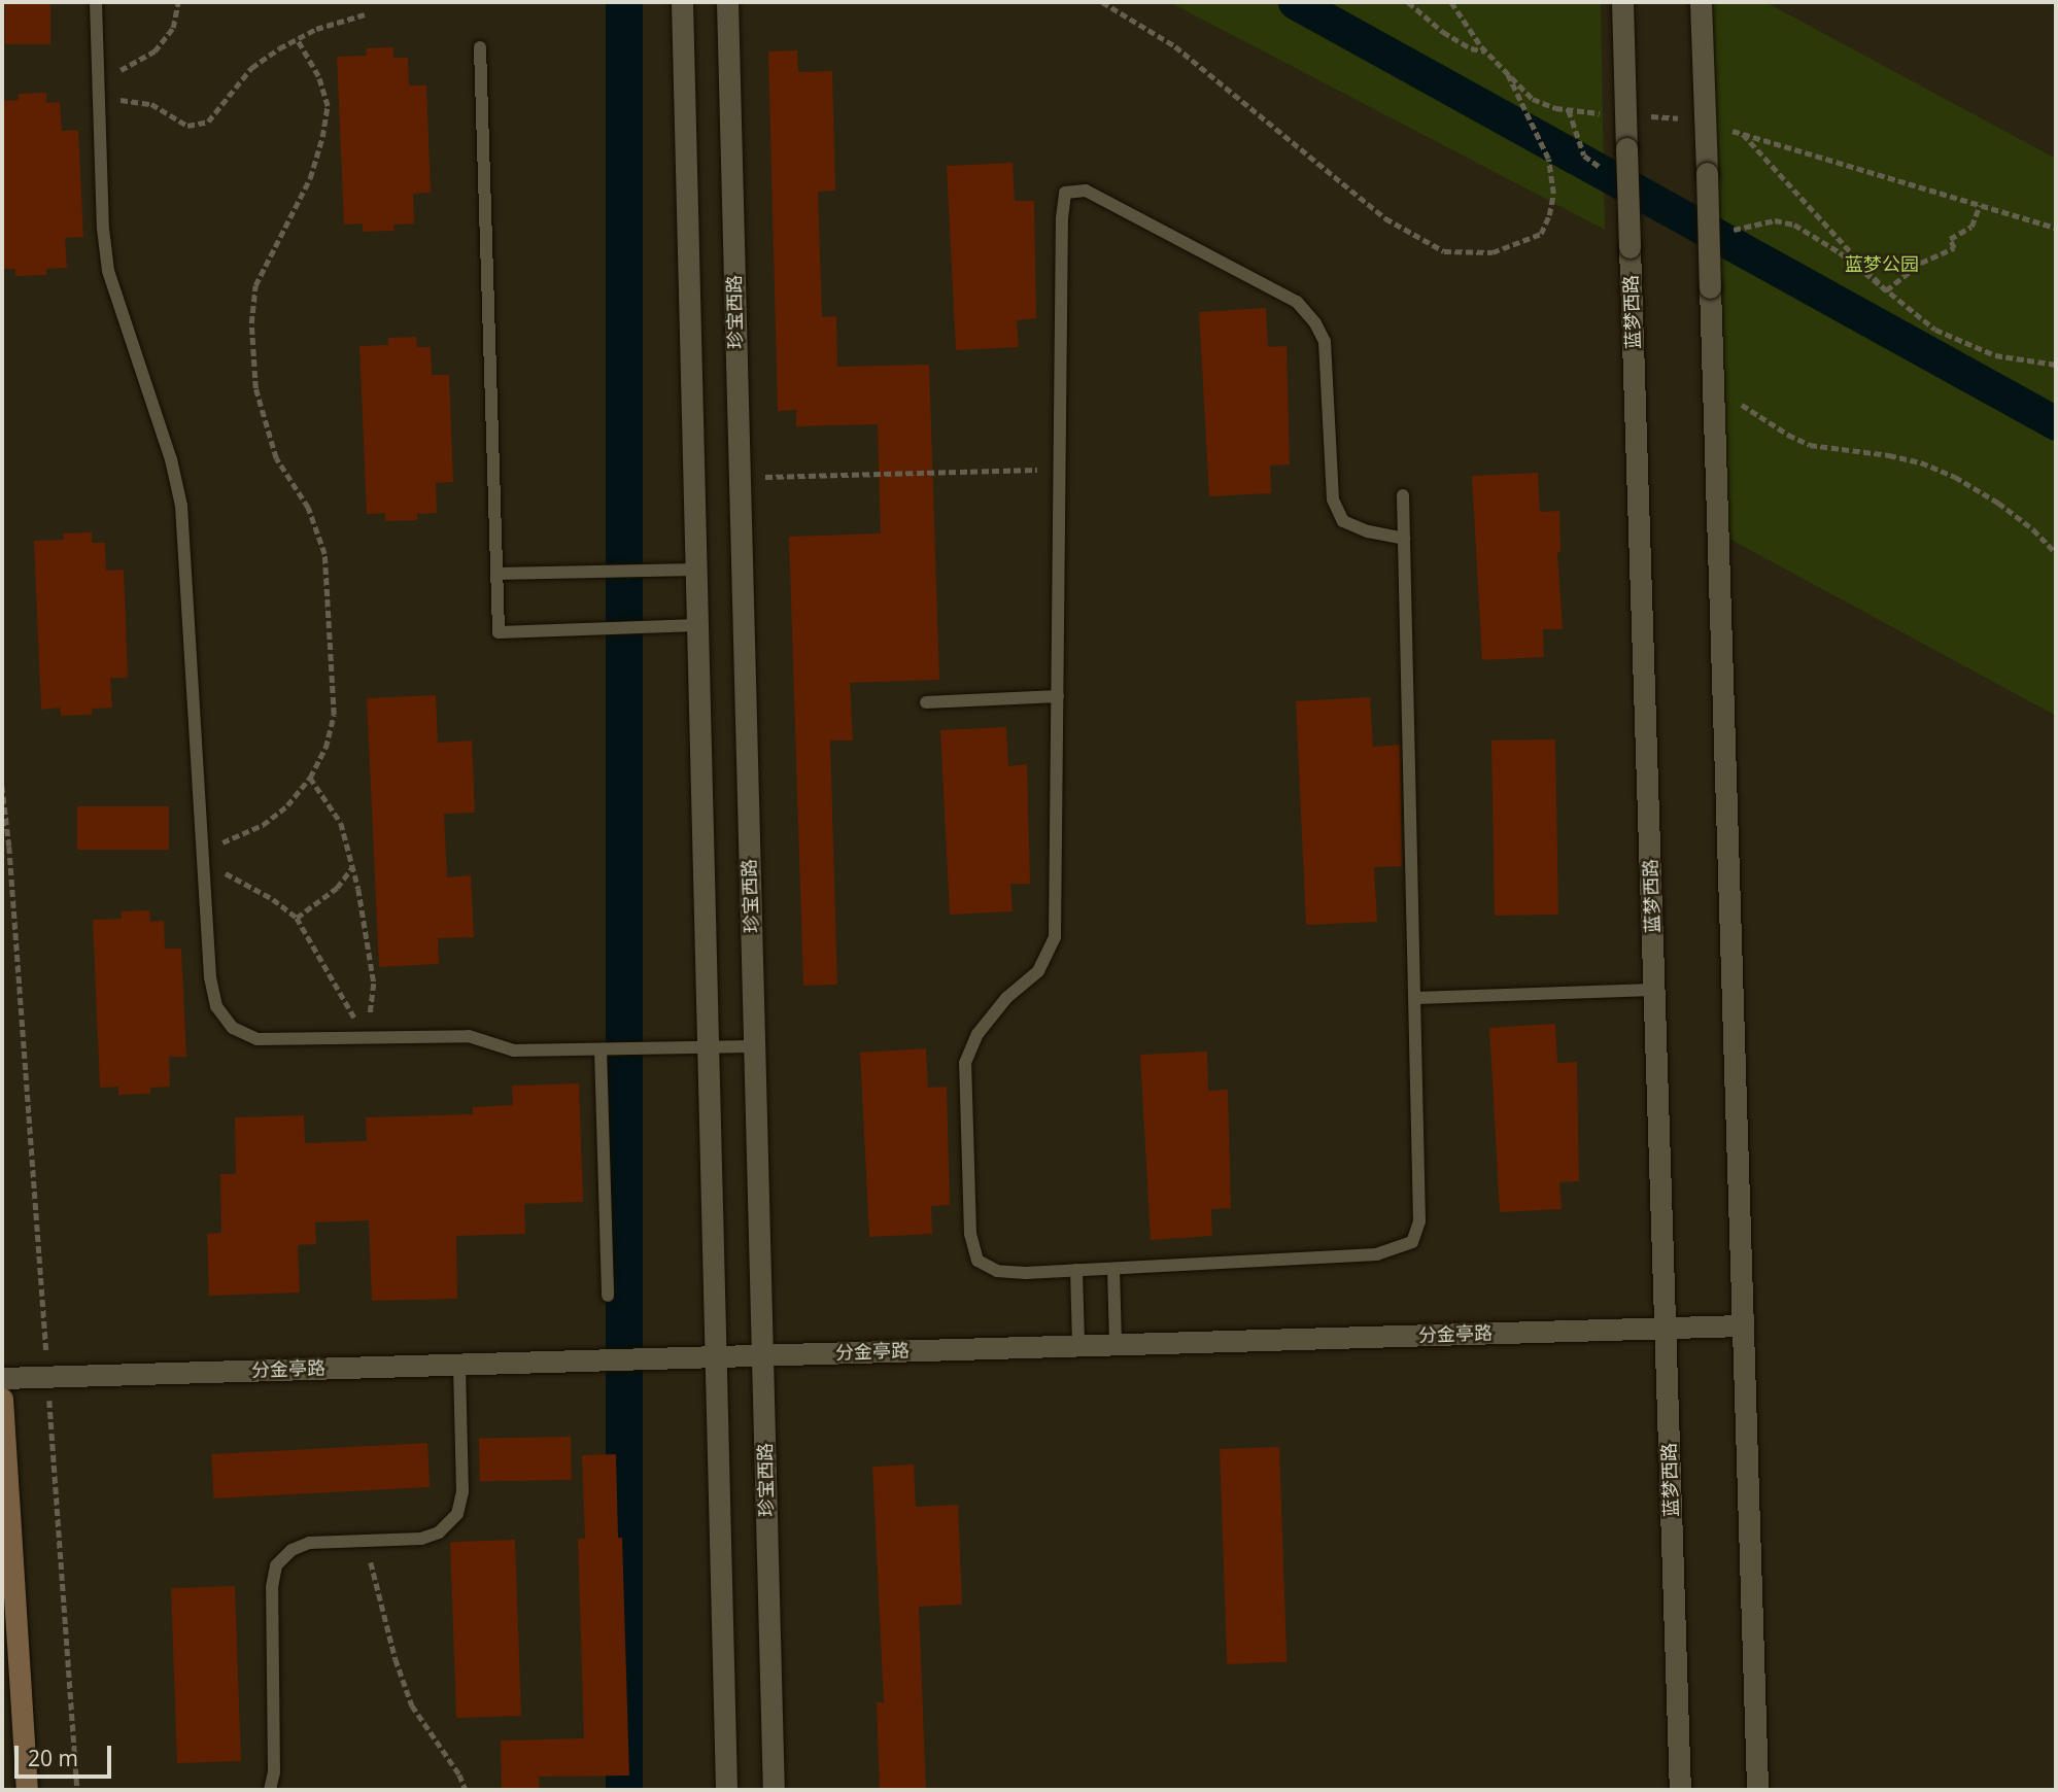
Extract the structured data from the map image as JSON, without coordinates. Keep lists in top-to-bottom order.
{
  "streets": {
    "street": ["珍宝西路", "蓝梦西路", "分金亭路"]
  },
  "crossings": [
    ["珍宝西路", "分金亭路"],
    ["蓝梦西路", "分金亭路"]
  ],
  "parks": ["蓝梦公园"],
  "scale_bar": "20 m"
}
